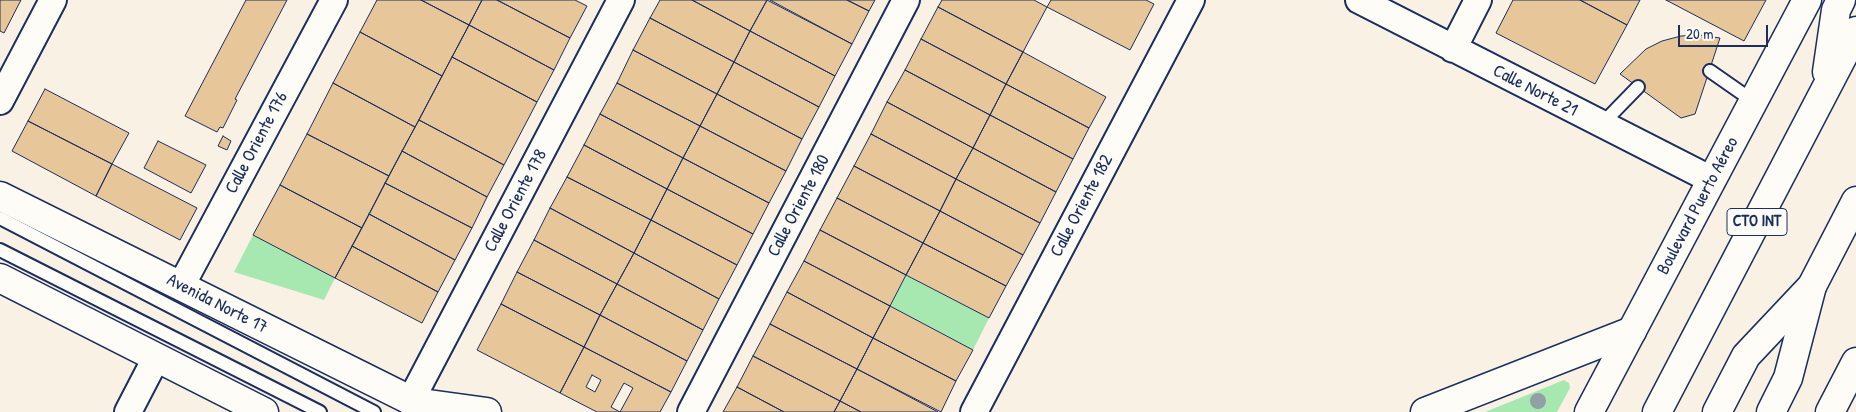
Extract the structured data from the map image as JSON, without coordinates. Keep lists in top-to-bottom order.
{
  "streets": {
    "main road": ["Boulevard Puerto Aéreo", "CTO INT", "Avenida Norte 17"],
    "street": [
      "Calle Norte 21",
      "Calle Oriente 176",
      "Calle Oriente 178",
      "Calle Oriente 180",
      "Calle Oriente 182"
    ]
  },
  "crossings": [
    ["Calle Norte 21", "Boulevard Puerto Aéreo"],
    ["Calle Oriente 176", "Avenida Norte 17"],
    ["Calle Oriente 178", "Avenida Norte 17"]
  ],
  "scale_bar": "20 m"
}
